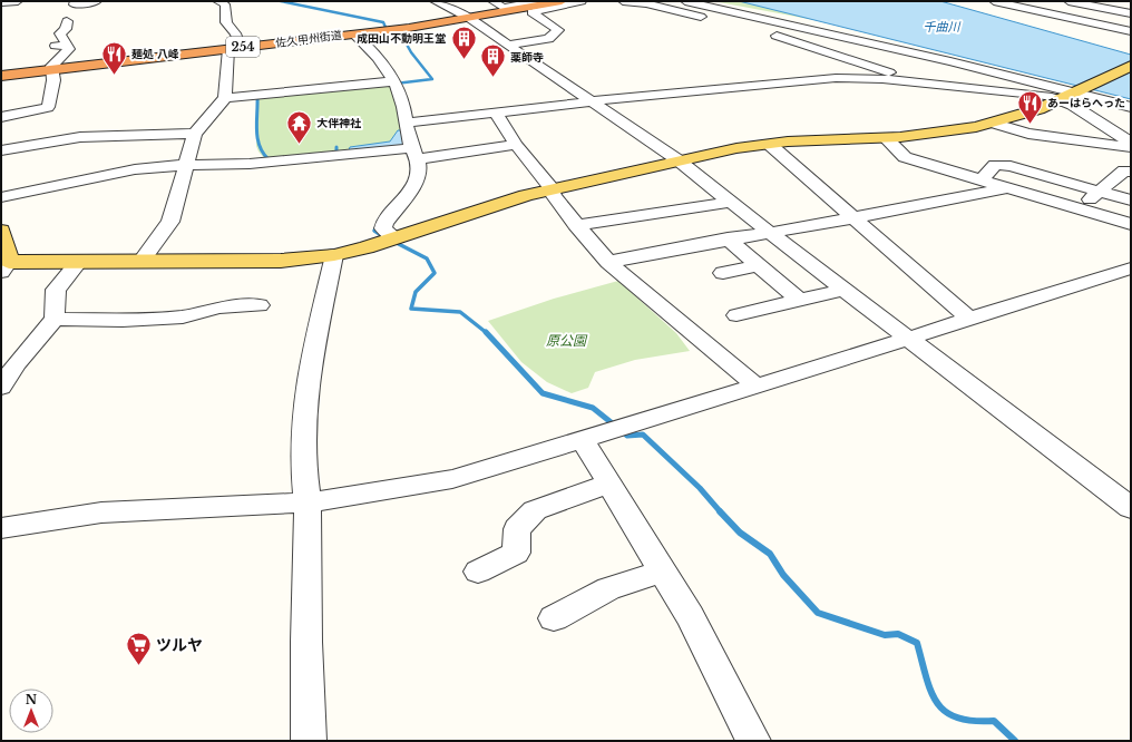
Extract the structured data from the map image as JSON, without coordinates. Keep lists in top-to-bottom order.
{
  "streets": {
    "highway": ["佐久甲州街道", "254"]
  },
  "water": ["千曲川"],
  "parks": ["原公園"],
  "places": {
    "building": ["成田山不動明王堂", "薬師寺"],
    "restaurant": ["麺処 八峰", "あーはらへった"],
    "temple": ["大伴神社"],
    "supermarket": ["ツルヤ"]
  },
  "north": "top"
}
